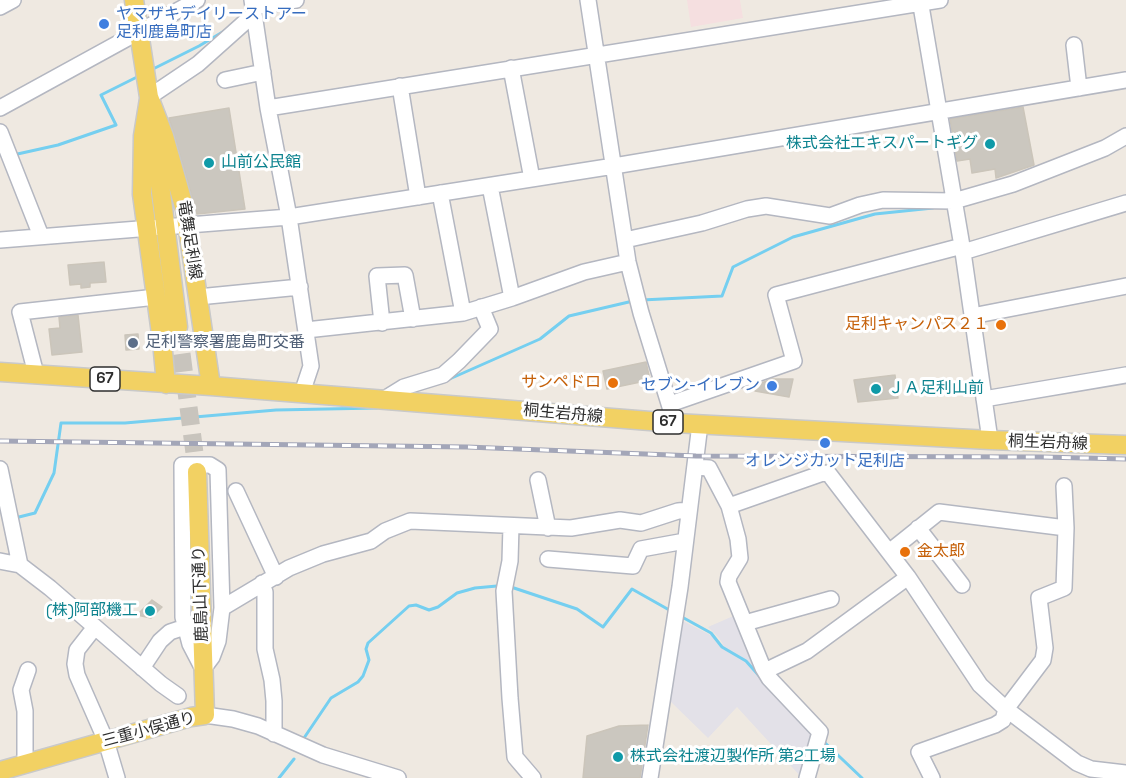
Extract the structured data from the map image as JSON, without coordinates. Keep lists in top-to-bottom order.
{
  "streets": {
    "main road": [
      "竜舞足利線",
      "67",
      "桐生岩舟線",
      "鹿島山下通り",
      "三重小俣通り"
    ]
  },
  "crossings": [
    ["竜舞足利線", "桐生岩舟線"],
    ["鹿島山下通り", "三重小俣通り"]
  ],
  "places": [
    "ヤマザキデイリーストアー 足利鹿島町店",
    "株式会社エキスパートギグ",
    "山前公民館",
    "足利キャンパス２１",
    "足利警察署鹿島町交番",
    "サンペドロ",
    "セブン-イレブン",
    "ＪＡ足利山前",
    "オレンジカット足利店",
    "金太郎",
    "(株)阿部機工",
    "株式会社渡辺製作所 第2工場"
  ]
}
